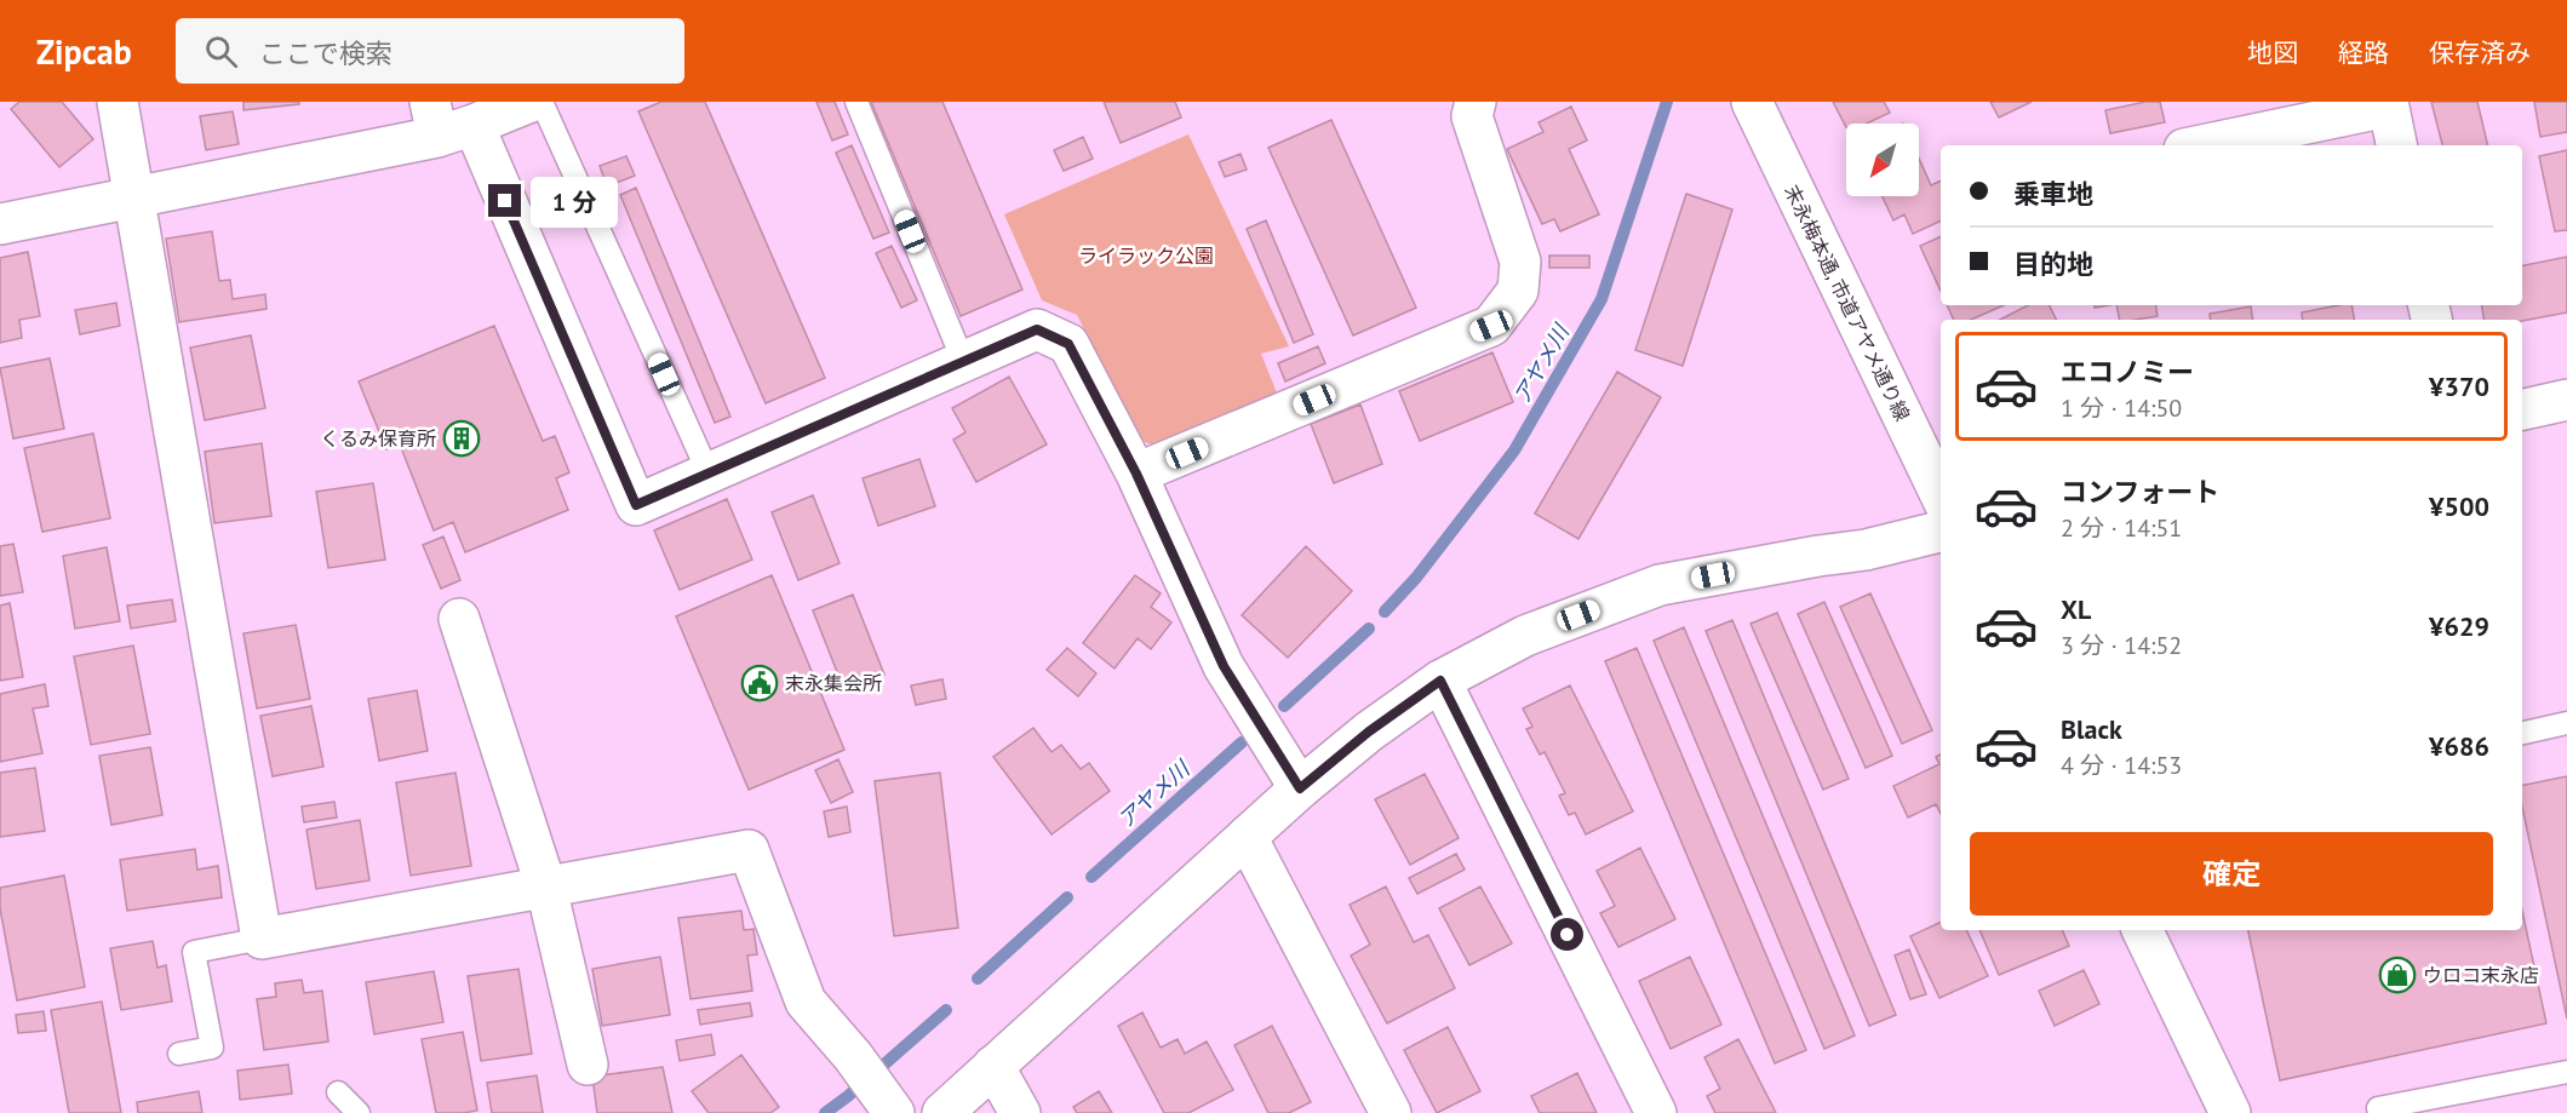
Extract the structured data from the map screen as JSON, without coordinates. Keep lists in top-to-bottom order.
{
  "streets": {
    "street": ["末永梅本通, 市道アヤメ通り線"]
  },
  "water": ["アヤメ川"],
  "parks": ["ライラック公園"],
  "places": {
    "building": ["くるみ保育所"],
    "public building": ["末永集会所"],
    "shop": ["ウロコ末永店"]
  },
  "north": "bottom left",
  "page": {
    "header": "Zipcab",
    "search": "ここで検索",
    "nav": ["地図", "経路", "保存済み"],
    "banner": ["乗車地", "目的地"],
    "bubble": "1 分",
    "list": [
      {
        "name": "エコノミー",
        "note": "1 分 · 14:50",
        "value": "¥370"
      },
      {
        "name": "コンフォート",
        "note": "2 分 · 14:51",
        "value": "¥500"
      },
      {
        "name": "XL",
        "note": "3 分 · 14:52",
        "value": "¥629"
      },
      {
        "name": "Black",
        "note": "4 分 · 14:53",
        "value": "¥686"
      }
    ],
    "buttons": "確定"
  }
}
